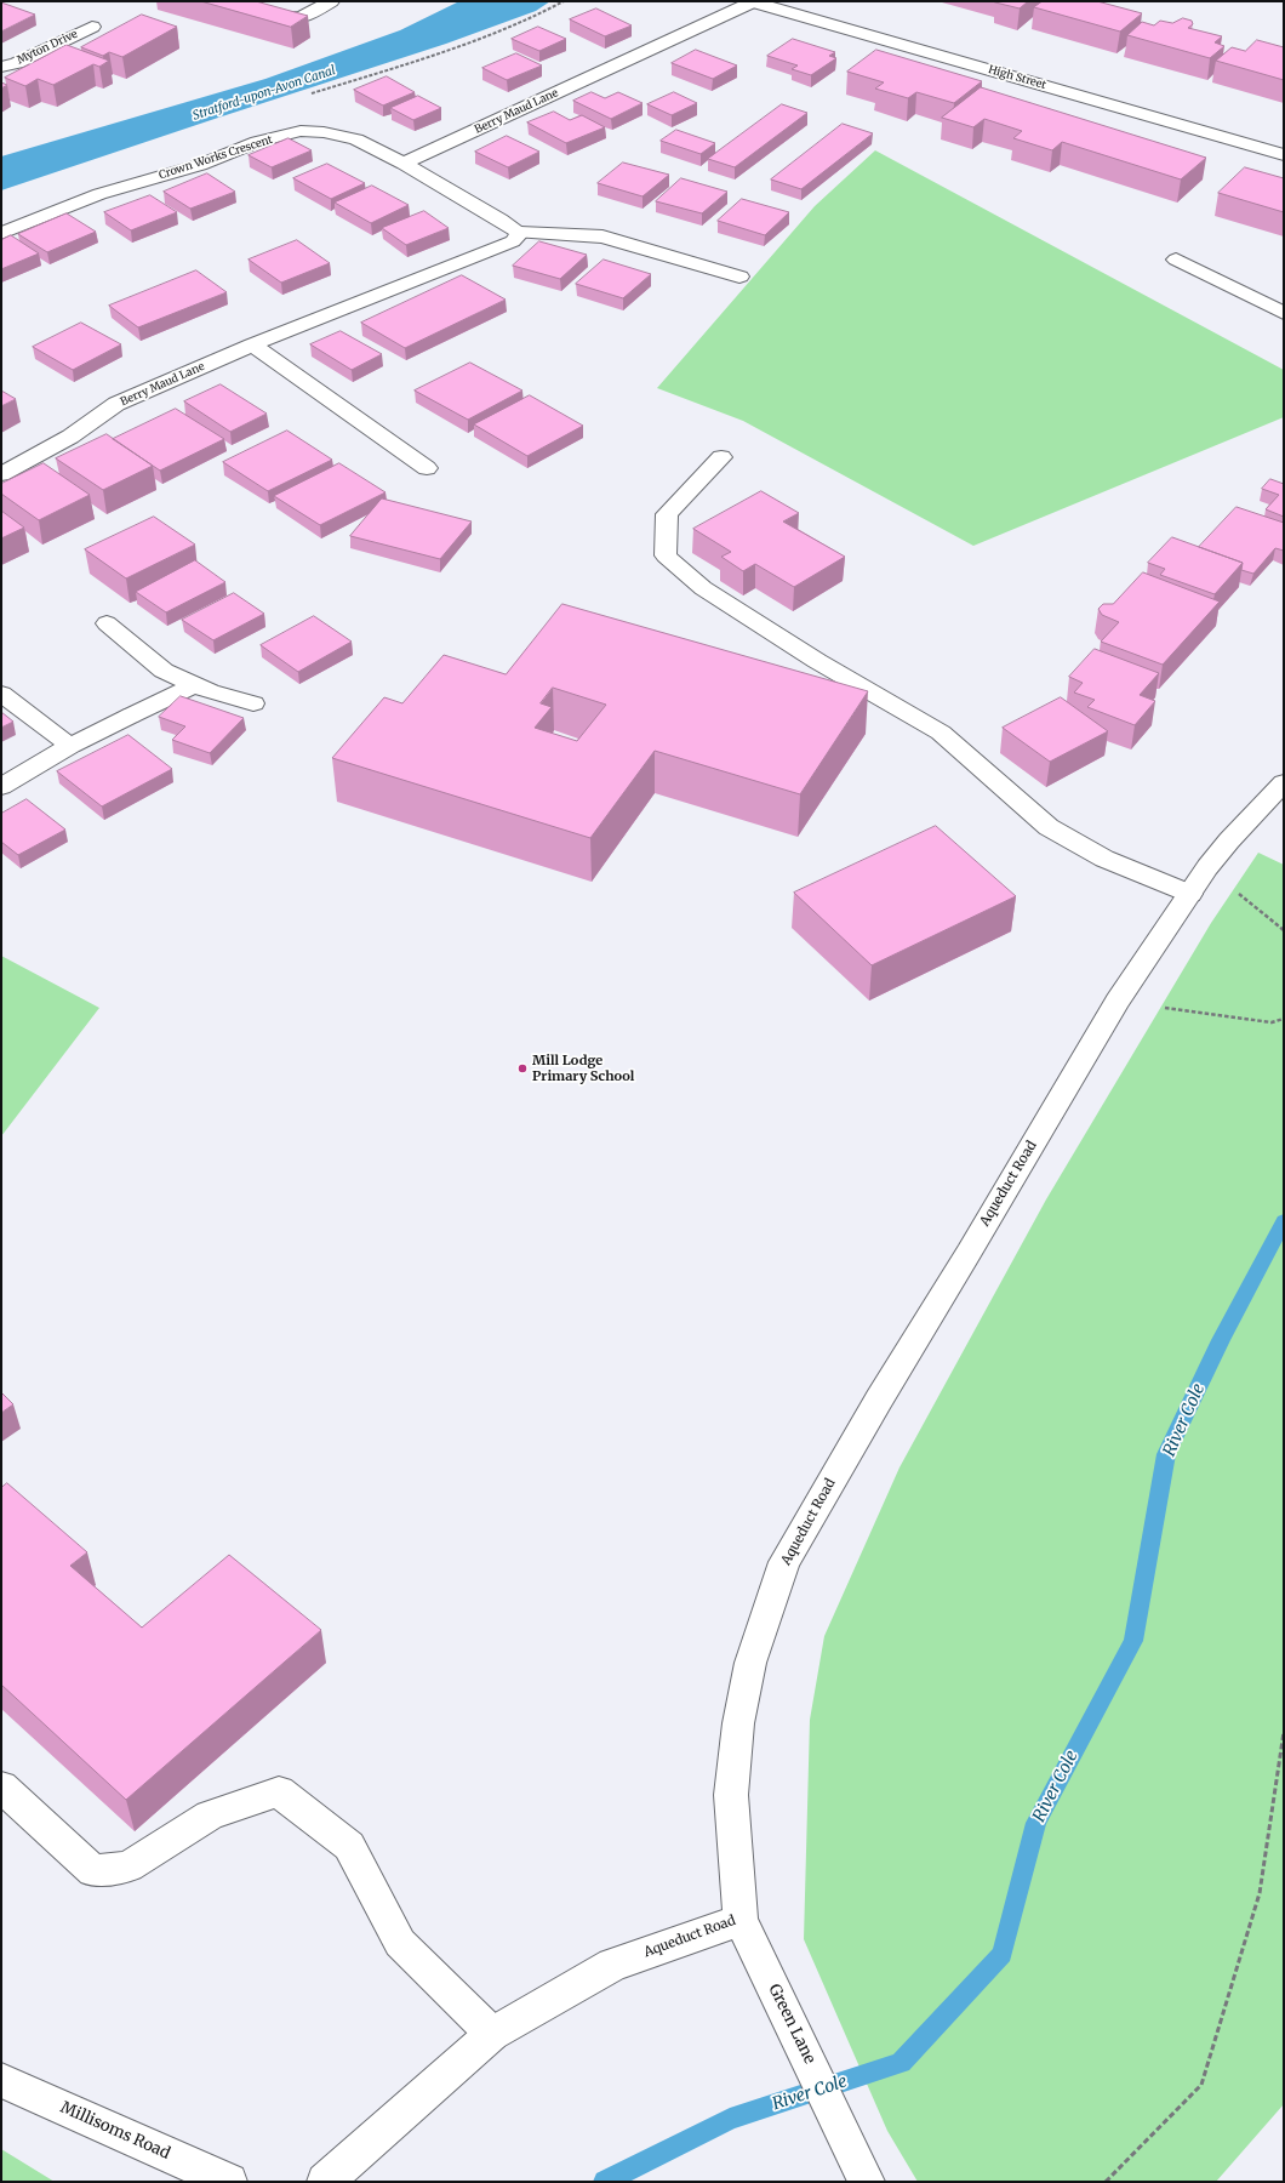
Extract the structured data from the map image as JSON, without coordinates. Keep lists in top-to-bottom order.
{
  "streets": {
    "street": [
      "Myton Drive",
      "High Street",
      "Berry Maud Lane",
      "Crown Works Crescent",
      "Aqueduct Road",
      "Green Lane",
      "Millisoms Road"
    ]
  },
  "crossings": [
    ["High Street", "Berry Maud Lane"],
    ["Berry Maud Lane", "Crown Works Crescent"],
    ["Aqueduct Road", "Green Lane"]
  ],
  "water": ["Stratford-upon-Avon Canal", "River Cole"],
  "places": ["Mill Lodge Primary School"]
}
